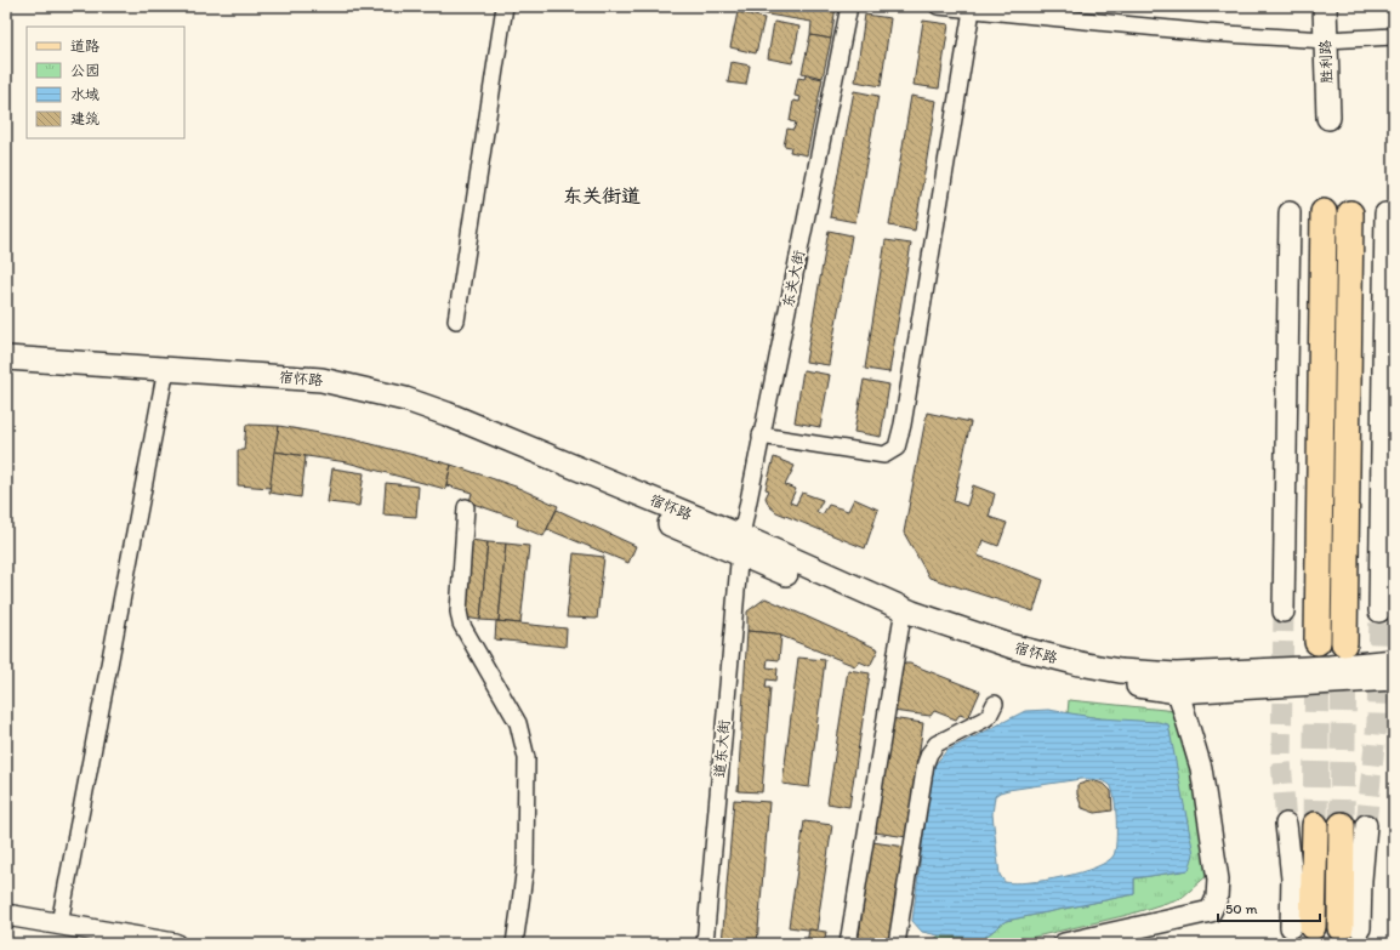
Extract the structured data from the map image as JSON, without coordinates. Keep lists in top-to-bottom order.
{
  "streets": {
    "main road": ["胜利路", "宿怀路"],
    "street": ["东关大街", "道东大街"]
  },
  "crossings": [
    ["东关大街", "宿怀路"],
    ["东关大街", "道东大街"],
    ["宿怀路", "道东大街"]
  ],
  "districts": ["东关街道"],
  "legend": [
    "道路",
    "公园",
    "水域",
    "建筑"
  ],
  "scale_bar": "50 m"
}
